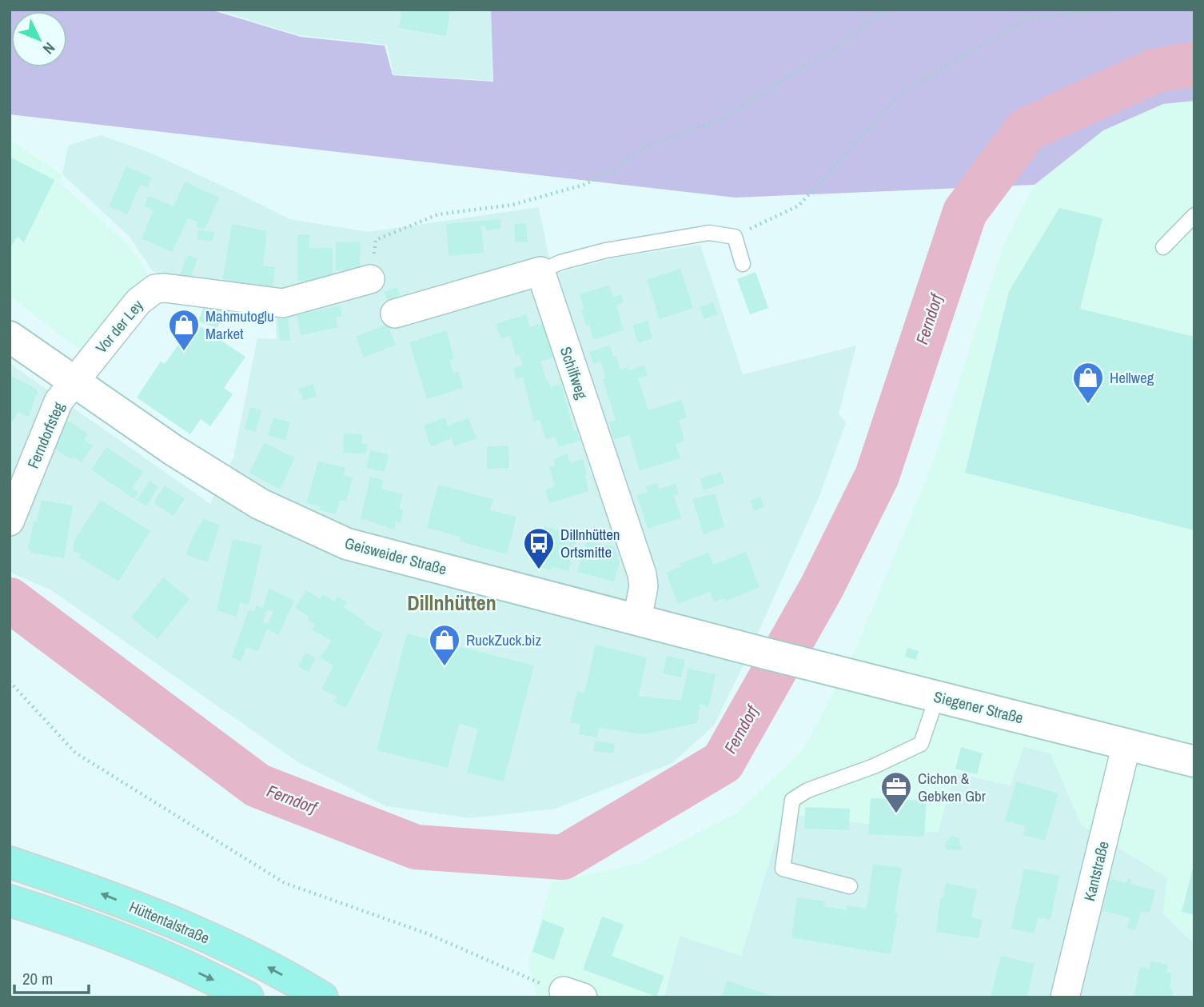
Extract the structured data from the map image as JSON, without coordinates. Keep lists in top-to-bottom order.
{
  "streets": {
    "highway": ["Hüttentalstraße"],
    "main road": ["Geisweider Straße", "Siegener Straße"],
    "street": [
      "Vor der Ley",
      "Schilfweg",
      "Ferndorfsteg",
      "Kantstraße"
    ]
  },
  "crossings": [
    ["Vor der Ley", "Ferndorfsteg"],
    ["Vor der Ley", "Geisweider Straße"],
    ["Schilfweg", "Geisweider Straße"],
    ["Ferndorfsteg", "Geisweider Straße"],
    ["Geisweider Straße", "Siegener Straße"],
    ["Siegener Straße", "Kantstraße"]
  ],
  "districts": ["Dillnhütten"],
  "water": ["Ferndorf"],
  "places": {
    "shop": ["Mahmutoglu Market", "Hellweg", "RuckZuck.biz"],
    "bus stop": ["Dillnhütten Ortsmitte"],
    "office": ["Cichon & Gebken Gbr"]
  },
  "scale_bar": "20 m",
  "north": "bottom right"
}
